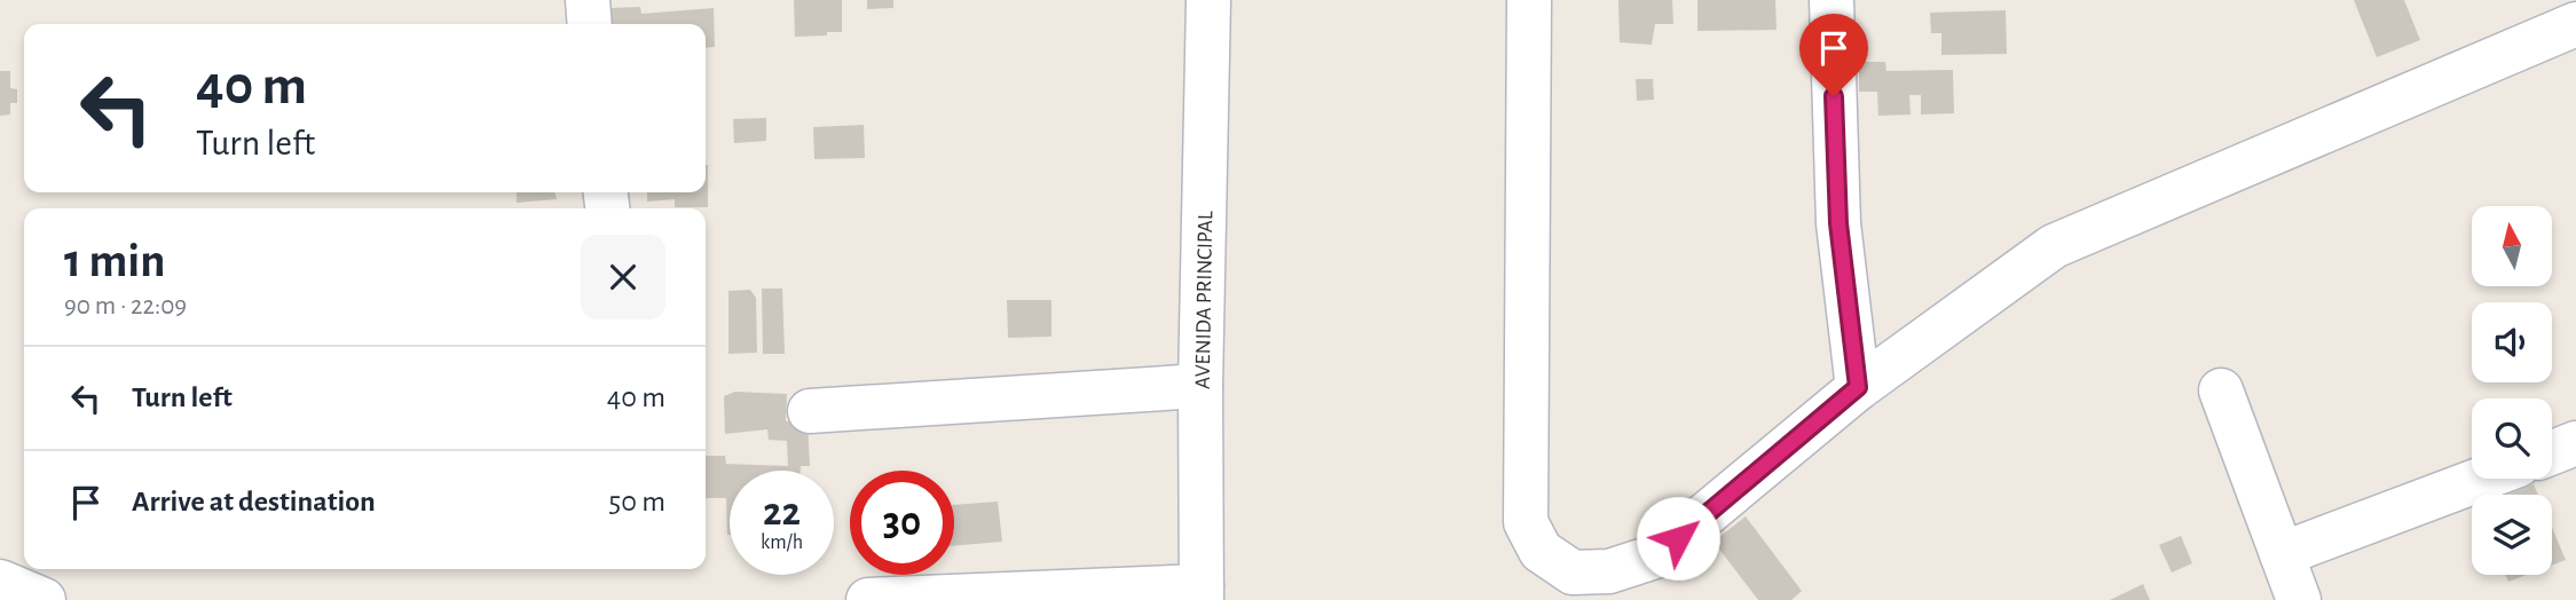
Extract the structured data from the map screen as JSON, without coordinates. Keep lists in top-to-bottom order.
{
  "streets": {
    "street": ["AVENIDA PRINCIPAL"]
  },
  "north": "top",
  "page": {
    "turn": ["40 m", "Turn left"],
    "heading": ["1 min", "90 m · 22:09"],
    "list": [
      {
        "name": "Turn left",
        "value": "40 m"
      },
      {
        "name": "Arrive at destination",
        "value": "50 m"
      }
    ],
    "speed": "22 km/h",
    "limit": "30"
  }
}
